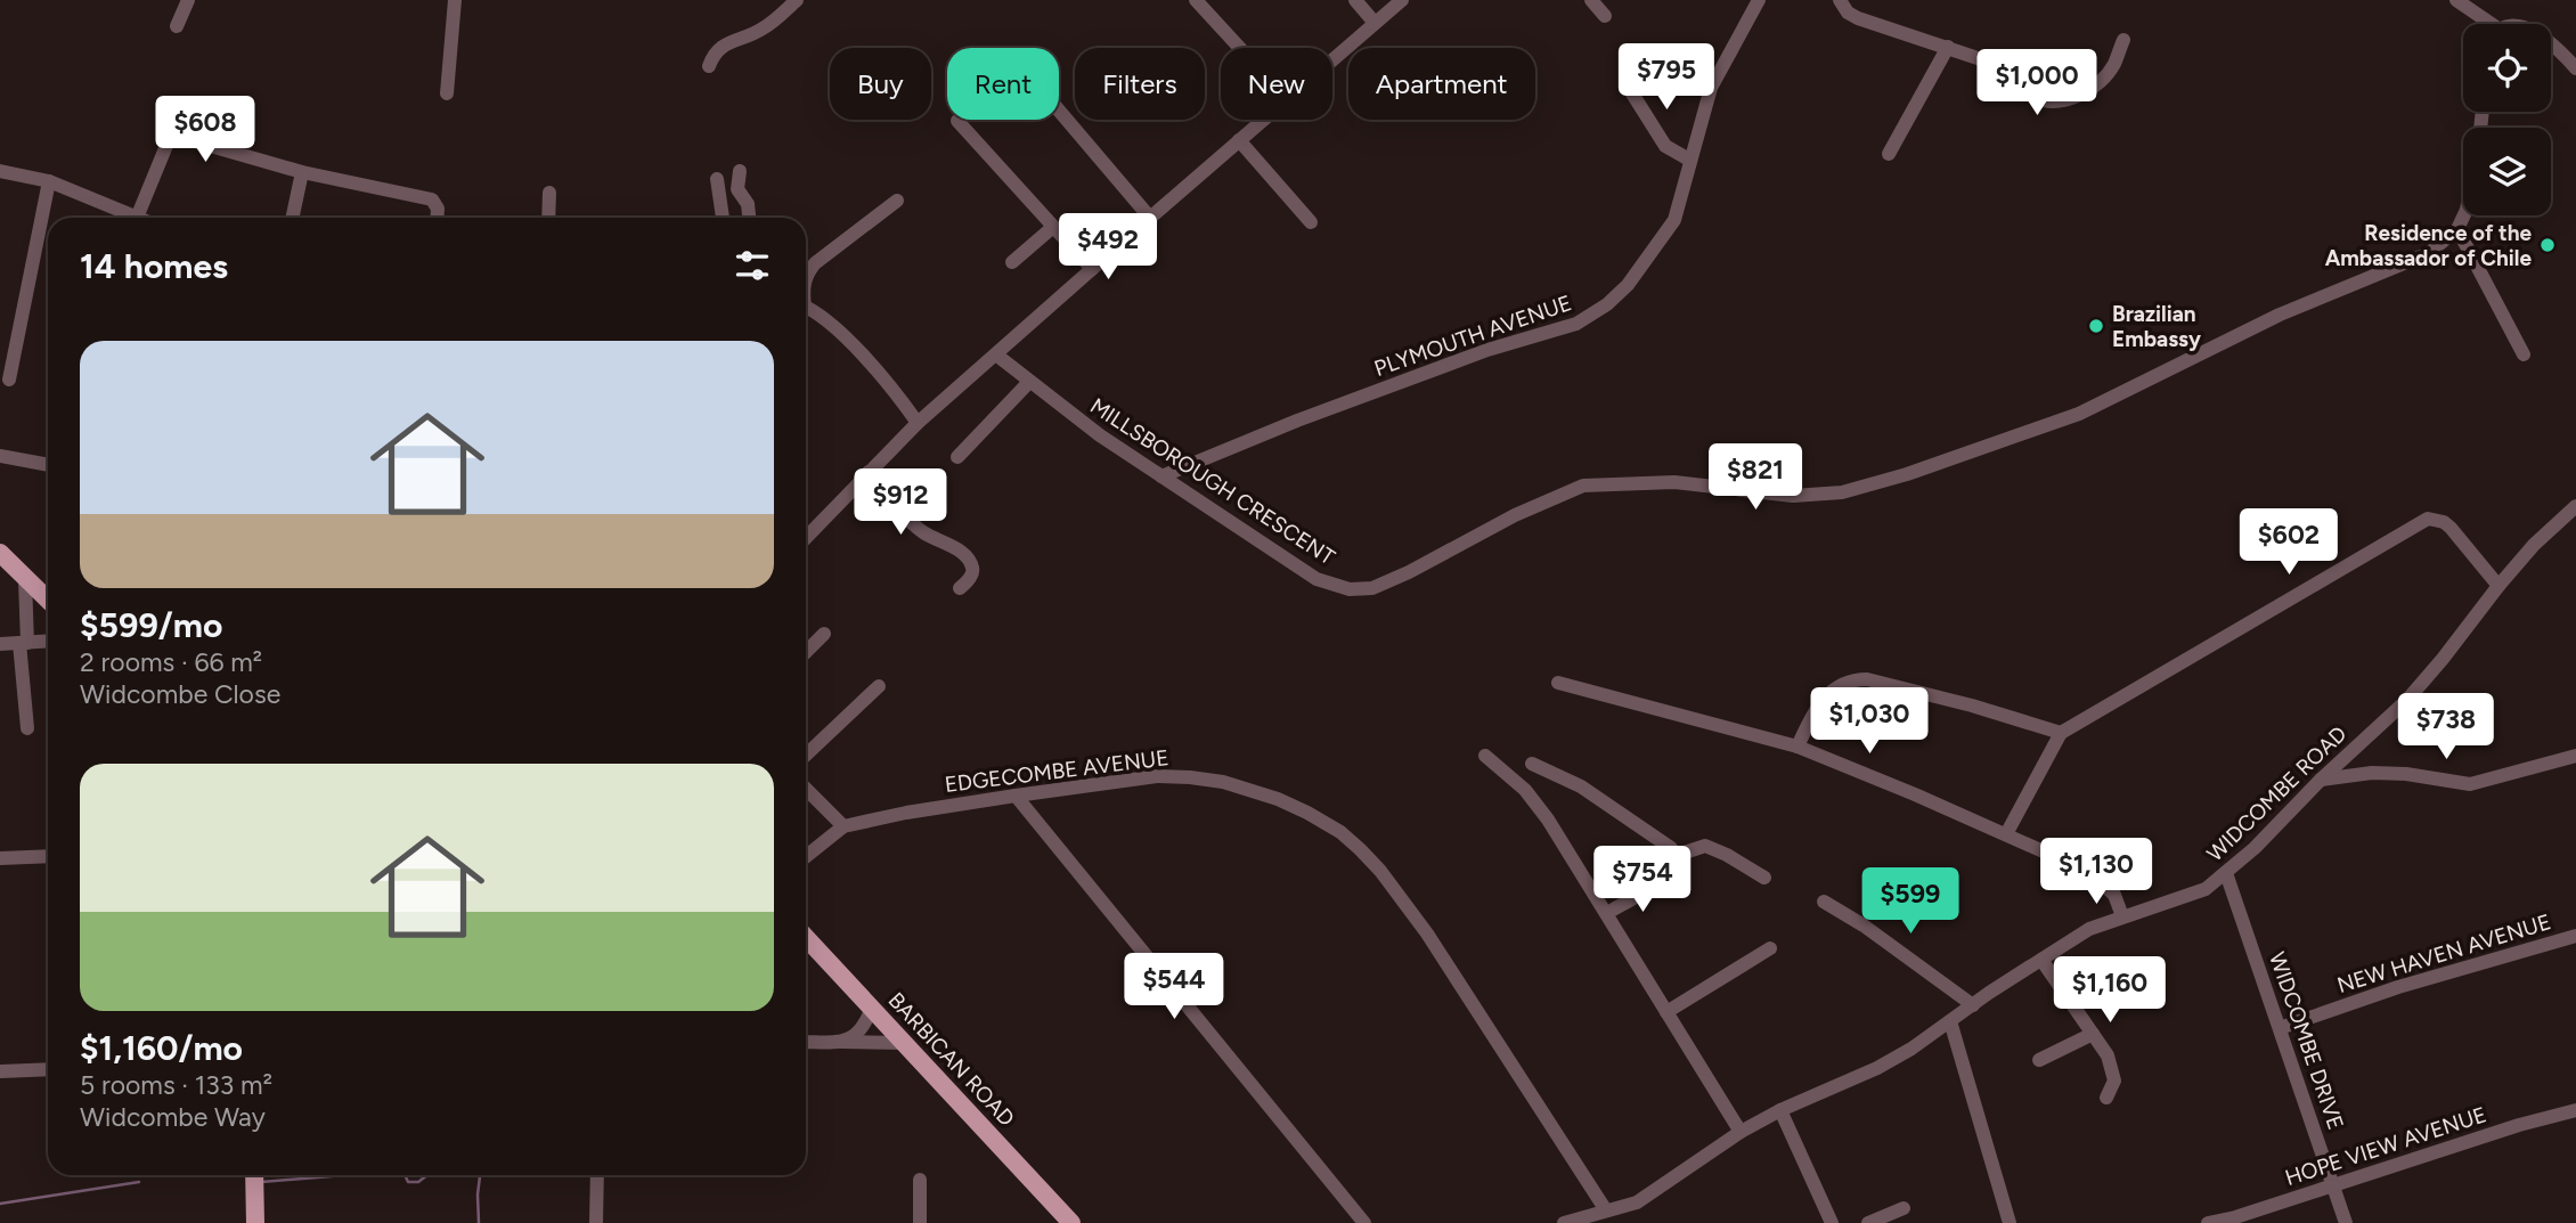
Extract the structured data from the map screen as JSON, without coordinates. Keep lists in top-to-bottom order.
{
  "streets": {
    "main road": ["BARBICAN ROAD"],
    "street": [
      "PLYMOUTH AVENUE",
      "MILLSBOROUGH CRESCENT",
      "EDGECOMBE AVENUE",
      "WIDCOMBE ROAD",
      "NEW HAVEN AVENUE",
      "WIDCOMBE DRIVE",
      "HOPE VIEW AVENUE"
    ]
  },
  "crossings": [
    ["PLYMOUTH AVENUE", "MILLSBOROUGH CRESCENT"],
    ["EDGECOMBE AVENUE", "WIDCOMBE ROAD"],
    ["WIDCOMBE ROAD", "WIDCOMBE DRIVE"],
    ["NEW HAVEN AVENUE", "WIDCOMBE DRIVE"],
    ["WIDCOMBE DRIVE", "HOPE VIEW AVENUE"]
  ],
  "places": ["Residence of the Ambassador of Chile", "Brazilian Embassy"],
  "page": {
    "price": [
      "$795",
      "$1,000",
      "$608",
      "$492",
      "$821",
      "$912",
      "$602",
      "$1,030",
      "$738",
      "$1,130",
      "$754",
      "$599",
      "$544",
      "$1,160"
    ],
    "chip": [
      "Buy",
      "Rent",
      "Filters",
      "New",
      "Apartment"
    ],
    "heading": "14 homes",
    "list": [
      {
        "name": "$599/mo",
        "note": "2 rooms · 66 m² · Widcombe Close"
      },
      {
        "name": "$1,160/mo",
        "note": "5 rooms · 133 m² · Widcombe Way"
      }
    ]
  }
}
